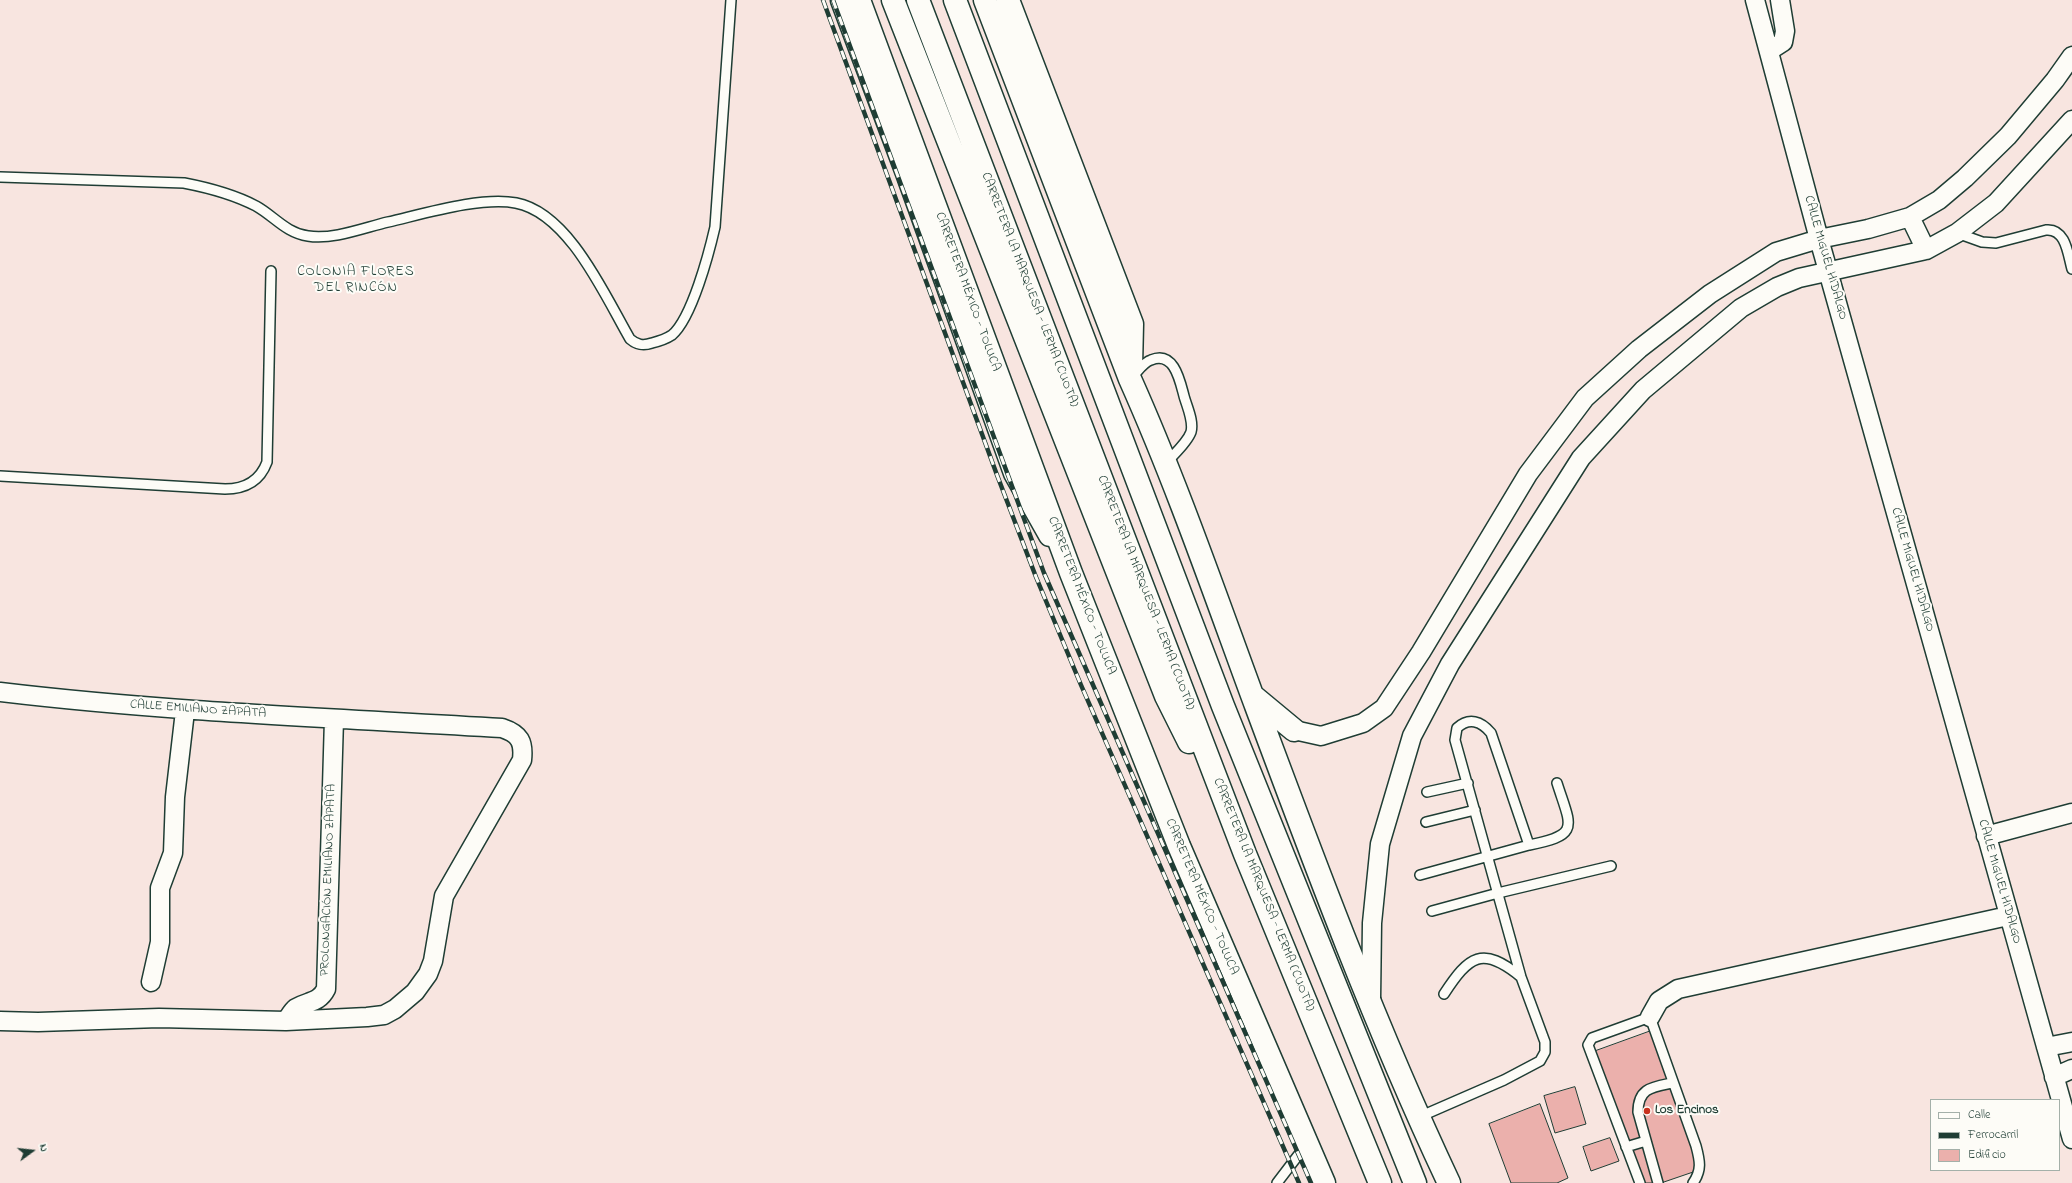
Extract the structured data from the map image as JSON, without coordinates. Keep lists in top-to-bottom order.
{
  "streets": {
    "main road": ["CARRETERA LA MARQUESA - LERMA (CUOTA)", "CARRETERA MÉXICO - TOLUCA"],
    "street": ["CALLE MIGUEL HIDALGO", "CALLE EMILIANO ZAPATA", "PROLONGACIÓN EMILIANO ZAPATA"]
  },
  "crossings": [
    ["CALLE EMILIANO ZAPATA", "PROLONGACIÓN EMILIANO ZAPATA"]
  ],
  "districts": ["COLONIA FLORES DEL RINCÓN"],
  "places": ["Los Encinos"],
  "legend": ["Calle", "Ferrocarril", "Edificio"],
  "north": "right"
}
